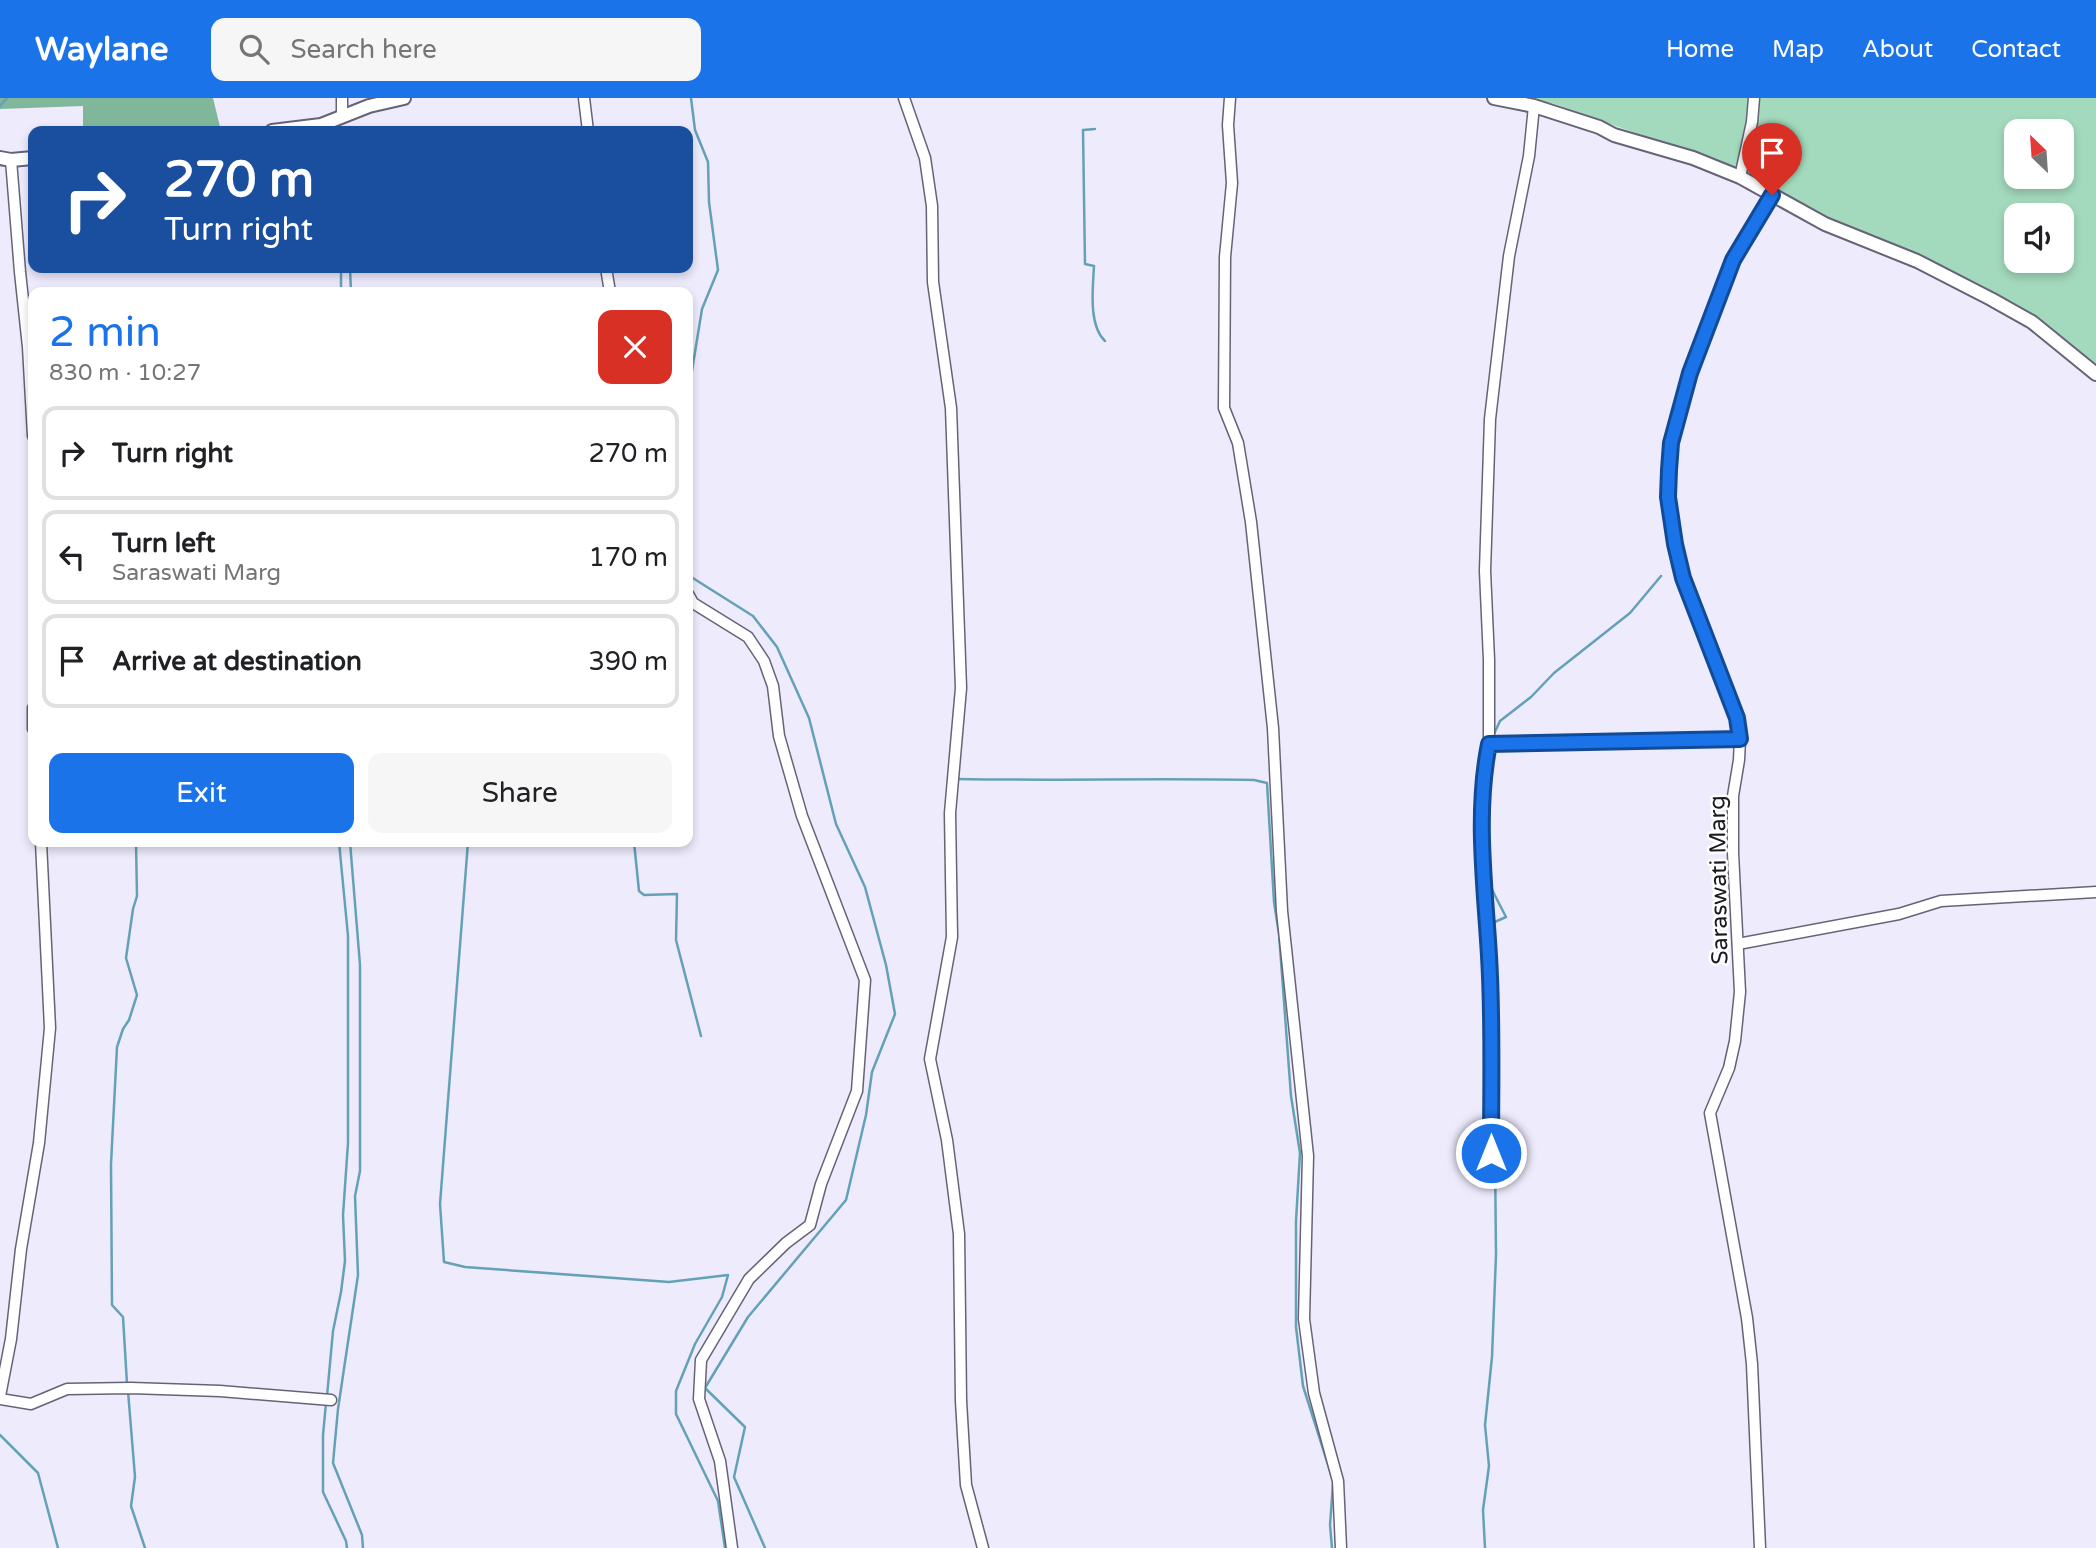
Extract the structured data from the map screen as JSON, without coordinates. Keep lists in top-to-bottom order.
{
  "streets": {
    "street": ["Saraswati Marg"]
  },
  "north": "top left",
  "page": {
    "header": "Waylane",
    "search": "Search here",
    "nav": [
      "Home",
      "Map",
      "About",
      "Contact"
    ],
    "turn": ["270 m", "Turn right"],
    "heading": ["2 min", "830 m · 10:27"],
    "list": [
      {
        "name": "Turn right",
        "value": "270 m"
      },
      {
        "name": "Turn left",
        "note": "Saraswati Marg",
        "value": "170 m"
      },
      {
        "name": "Arrive at destination",
        "value": "390 m"
      }
    ],
    "buttons": ["Exit", "Share"]
  }
}
